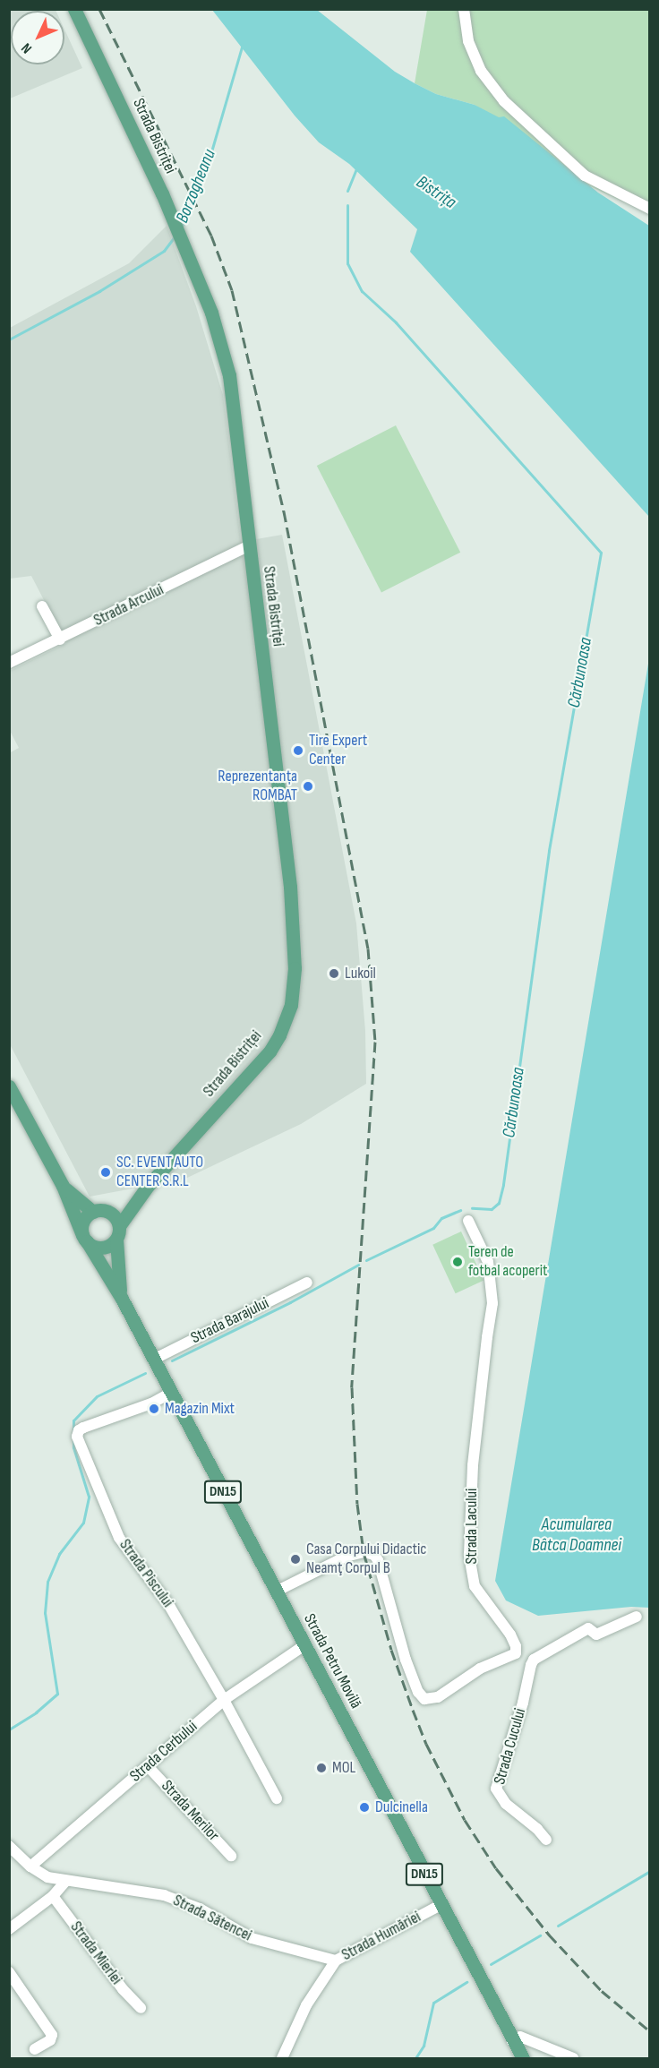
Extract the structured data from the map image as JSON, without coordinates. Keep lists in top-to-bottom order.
{
  "streets": {
    "main road": ["Strada Bistriței", "DN15", "Strada Petru Movilă"],
    "street": [
      "Strada Arcului",
      "Strada Barajului",
      "Strada Lacului",
      "Strada Piscului",
      "Strada Cucului",
      "Strada Cerbului",
      "Strada Merilor",
      "Strada Sătencei",
      "Strada Humăriei",
      "Strada Mierlei"
    ]
  },
  "crossings": [
    ["Strada Bistriței", "Strada Arcului"],
    ["Strada Bistriței", "Strada Petru Movilă"],
    ["Strada Barajului", "Strada Petru Movilă"],
    ["Strada Piscului", "Strada Petru Movilă"],
    ["Strada Piscului", "Strada Cerbului"],
    ["Strada Petru Movilă", "Strada Cerbului"],
    ["Strada Petru Movilă", "Strada Humăriei"],
    ["Strada Cerbului", "Strada Merilor"],
    ["Strada Cerbului", "Strada Sătencei"],
    ["Strada Sătencei", "Strada Humăriei"]
  ],
  "water": [
    "Borzogheanu",
    "Bistrița",
    "Cărbunoasa",
    "Acumularea Bâtca Doamnei"
  ],
  "places": [
    "Tire Expert Center",
    "Reprezentanța ROMBAT",
    "Lukoil",
    "SC. EVENT AUTO CENTER S.R.L",
    "Teren de fotbal acoperit",
    "Magazin Mixt",
    "Casa Corpului Didactic Neamţ Corpul B",
    "MOL",
    "Dulcinella"
  ],
  "north": "bottom left"
}
